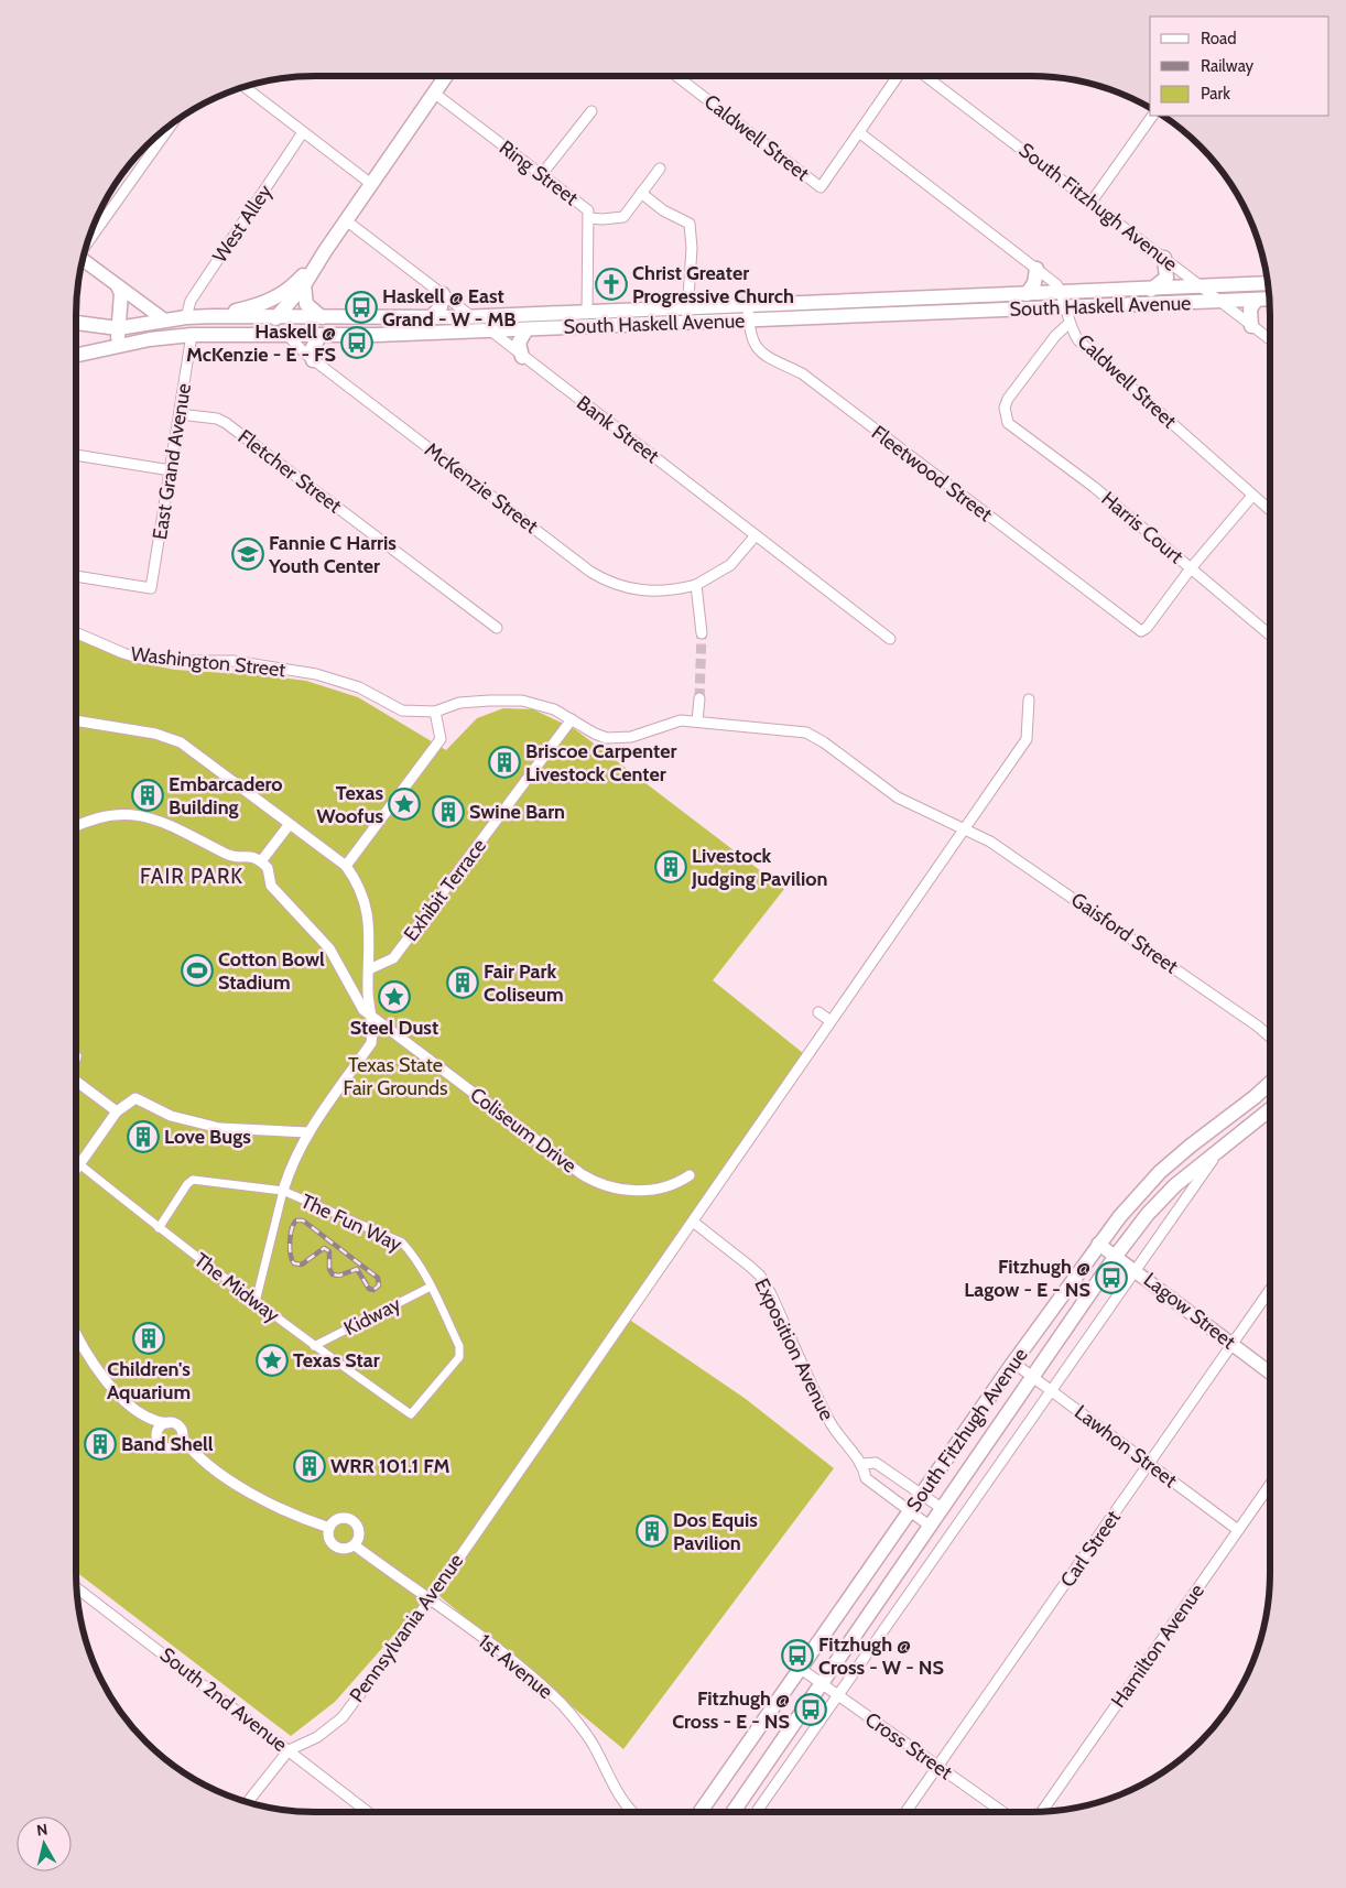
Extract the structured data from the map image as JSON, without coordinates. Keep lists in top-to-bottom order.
{
  "streets": {
    "main road": ["South Fitzhugh Avenue", "South Haskell Avenue"],
    "street": [
      "Caldwell Street",
      "Ring Street",
      "West Alley",
      "Bank Street",
      "East Grand Avenue",
      "Fletcher Street",
      "Fleetwood Street",
      "McKenzie Street",
      "Harris Court",
      "Washington Street",
      "Exhibit Terrace",
      "Gaisford Street",
      "Coliseum Drive",
      "The Fun Way",
      "The Midway",
      "Lagow Street",
      "Kidway",
      "Exposition Avenue",
      "Lawhon Street",
      "Carl Street",
      "Pennsylvania Avenue",
      "Hamilton Avenue",
      "1st Avenue",
      "South 2nd Avenue",
      "Cross Street"
    ]
  },
  "crossings": [
    ["Caldwell Street", "South Haskell Avenue"],
    ["Caldwell Street", "Harris Court"],
    ["Ring Street", "South Haskell Avenue"],
    ["South Fitzhugh Avenue", "South Haskell Avenue"],
    ["South Fitzhugh Avenue", "Lagow Street"],
    ["South Fitzhugh Avenue", "Exposition Avenue"],
    ["South Fitzhugh Avenue", "Lawhon Street"],
    ["South Fitzhugh Avenue", "Cross Street"],
    ["West Alley", "South Haskell Avenue"],
    ["South Haskell Avenue", "Bank Street"],
    ["South Haskell Avenue", "East Grand Avenue"],
    ["South Haskell Avenue", "Fleetwood Street"],
    ["South Haskell Avenue", "McKenzie Street"],
    ["South Haskell Avenue", "Harris Court"],
    ["Bank Street", "McKenzie Street"],
    ["East Grand Avenue", "Fletcher Street"],
    ["Fleetwood Street", "Harris Court"],
    ["Washington Street", "Exhibit Terrace"],
    ["Washington Street", "Gaisford Street"],
    ["Washington Street", "Pennsylvania Avenue"],
    ["Gaisford Street", "Pennsylvania Avenue"],
    ["The Fun Way", "The Midway"],
    ["The Fun Way", "Kidway"],
    ["The Midway", "Kidway"],
    ["Lagow Street", "Carl Street"],
    ["Exposition Avenue", "Pennsylvania Avenue"],
    ["Lawhon Street", "Carl Street"],
    ["Lawhon Street", "Hamilton Avenue"],
    ["Carl Street", "Cross Street"],
    ["Pennsylvania Avenue", "1st Avenue"],
    ["Pennsylvania Avenue", "South 2nd Avenue"]
  ],
  "districts": ["FAIR PARK"],
  "parks": ["Texas State Fair Grounds"],
  "places": {
    "church": ["Christ Greater Progressive Church"],
    "bus stop": [
      "Haskell @ East Grand - W - MB",
      "Haskell @ McKenzie - E - FS",
      "Fitzhugh @ Lagow - E - NS",
      "Fitzhugh @ Cross - W - NS",
      "Fitzhugh @ Cross - E - NS"
    ],
    "school or university": ["Fannie C Harris Youth Center"],
    "building": [
      "Briscoe Carpenter Livestock Center",
      "Embarcadero Building",
      "Swine Barn",
      "Livestock Judging Pavilion",
      "Fair Park Coliseum",
      "Love Bugs",
      "Children's Aquarium",
      "Band Shell",
      "WRR 101.1 FM",
      "Dos Equis Pavilion"
    ],
    "place": ["Texas Woofus", "Steel Dust", "Texas Star"],
    "sports": ["Cotton Bowl Stadium"]
  },
  "legend": ["Road", "Railway", "Park"],
  "north": "top"
}
